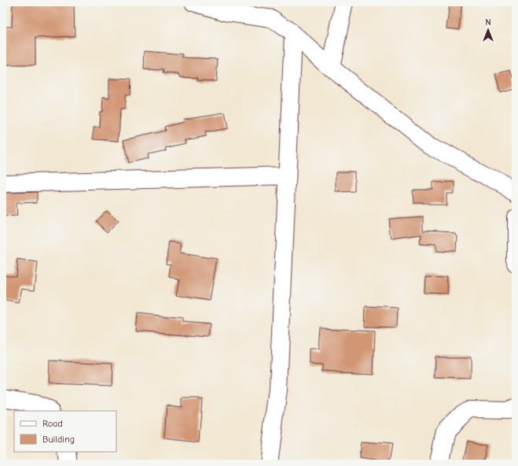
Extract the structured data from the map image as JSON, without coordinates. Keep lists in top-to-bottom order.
{
  "legend": ["Road", "Building"],
  "north": "top"
}
